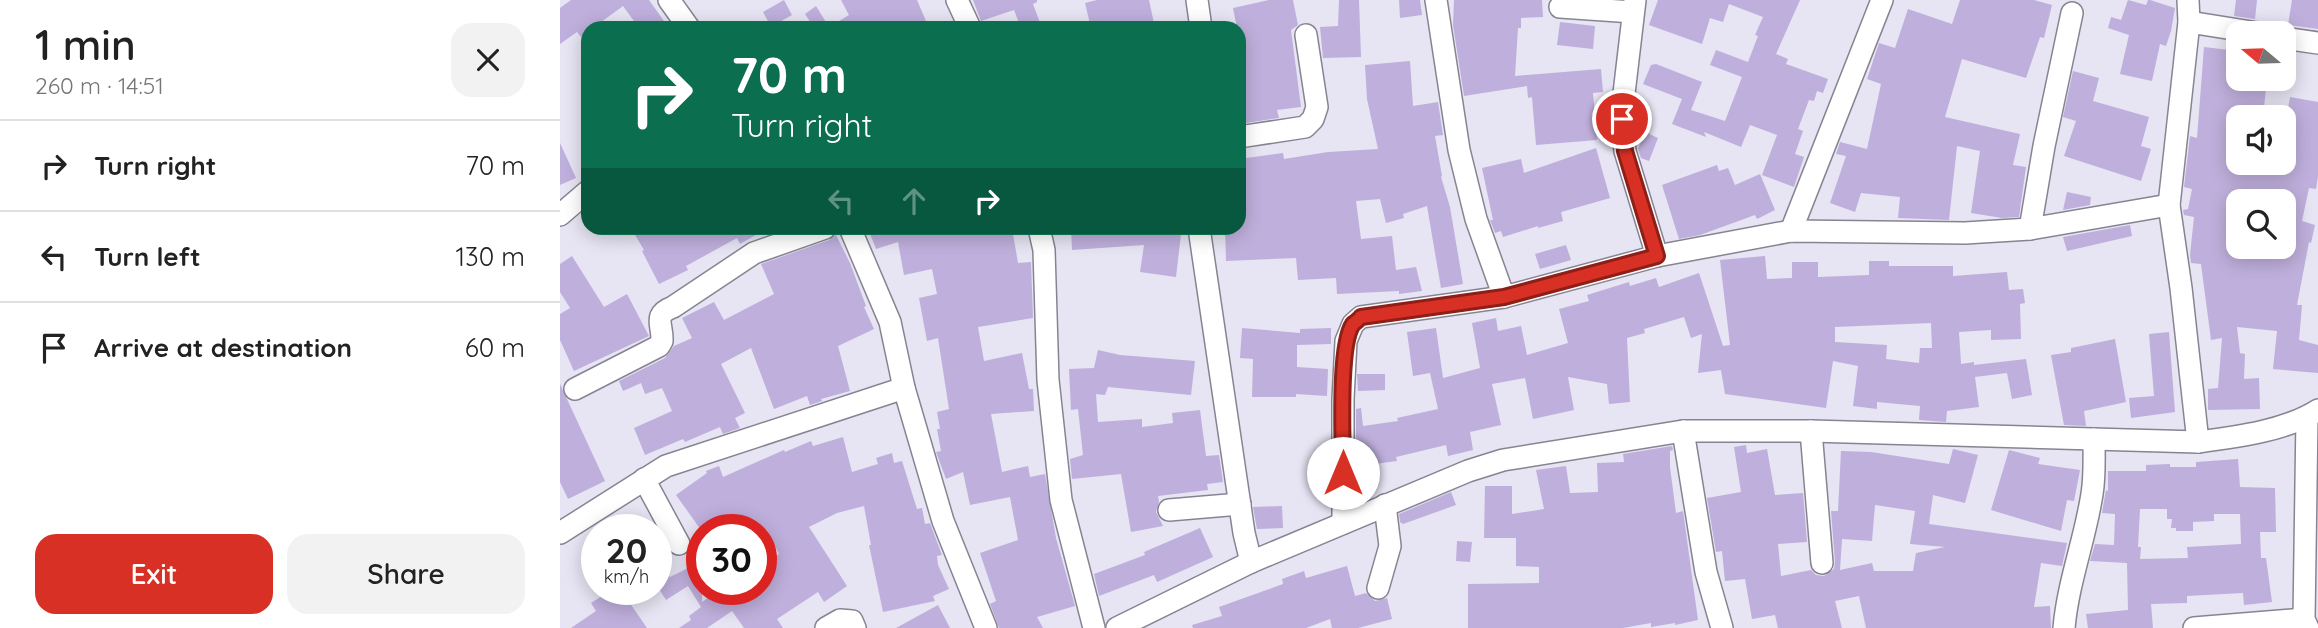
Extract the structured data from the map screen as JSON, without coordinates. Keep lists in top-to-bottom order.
{
  "north": "left",
  "page": {
    "heading": ["1 min", "260 m · 14:51"],
    "turn": ["70 m", "Turn right"],
    "list": [
      {
        "name": "Turn right",
        "value": "70 m"
      },
      {
        "name": "Turn left",
        "value": "130 m"
      },
      {
        "name": "Arrive at destination",
        "value": "60 m"
      }
    ],
    "speed": "20 km/h",
    "limit": "30",
    "buttons": ["Exit", "Share"]
  }
}
